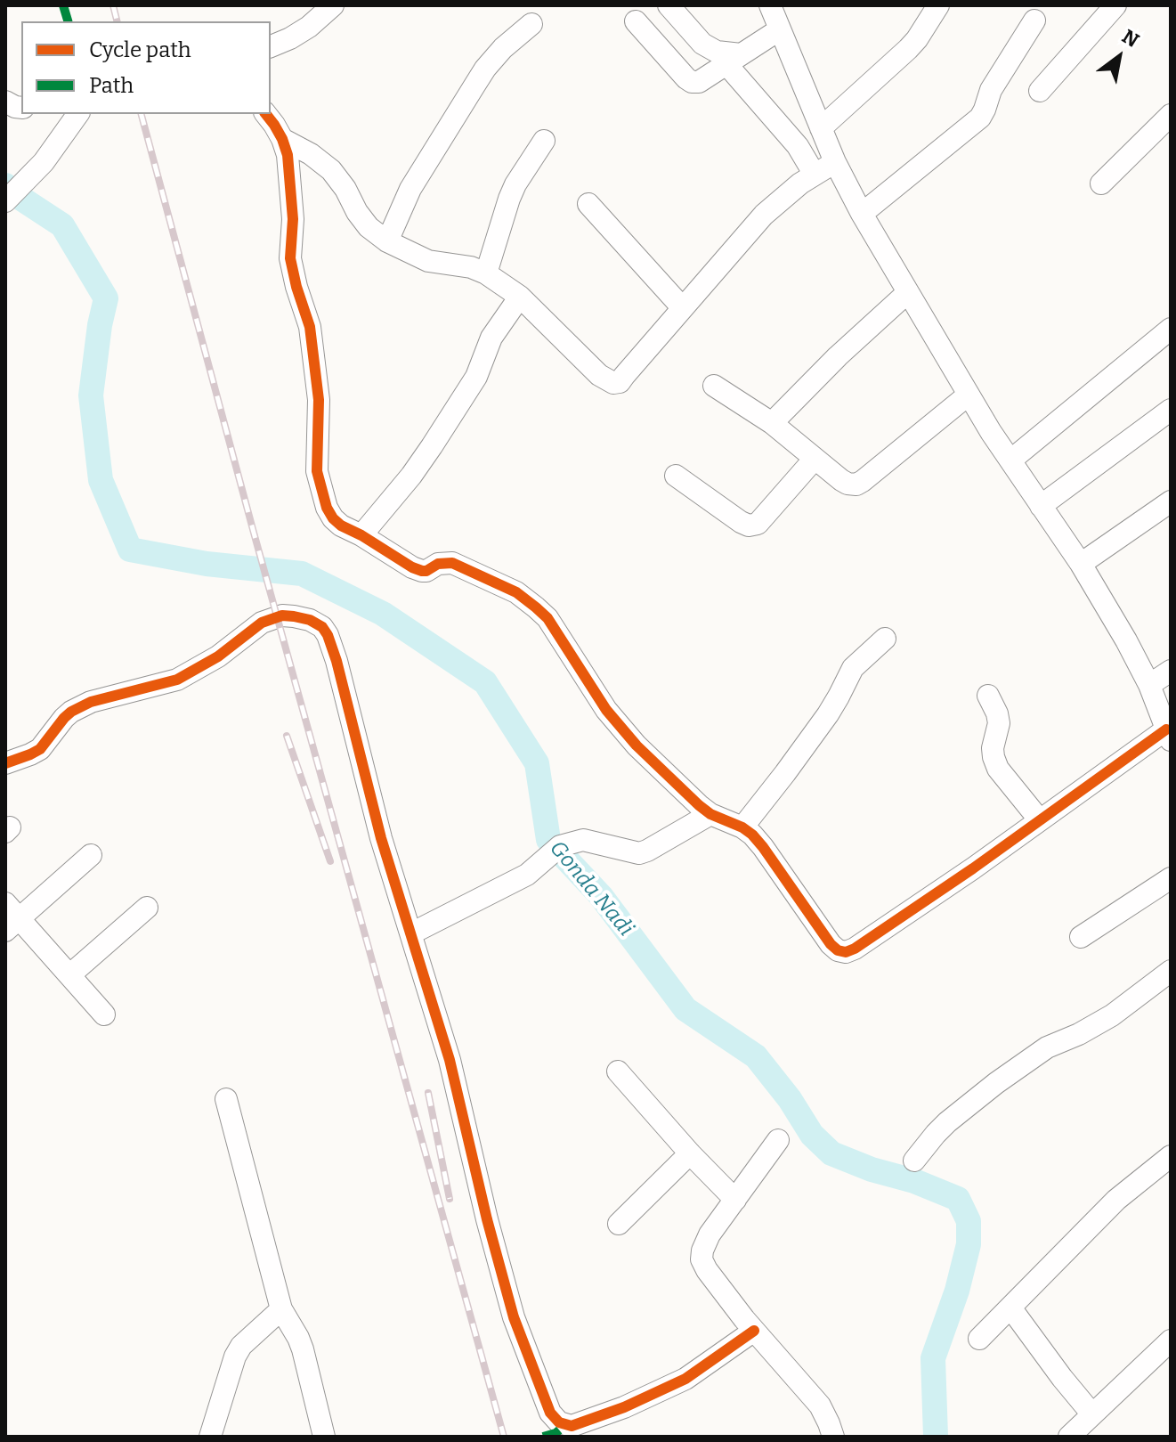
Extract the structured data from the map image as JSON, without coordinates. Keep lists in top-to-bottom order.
{
  "water": ["Gonda Nadi"],
  "legend": ["Cycle path", "Path"],
  "north": "top right"
}
